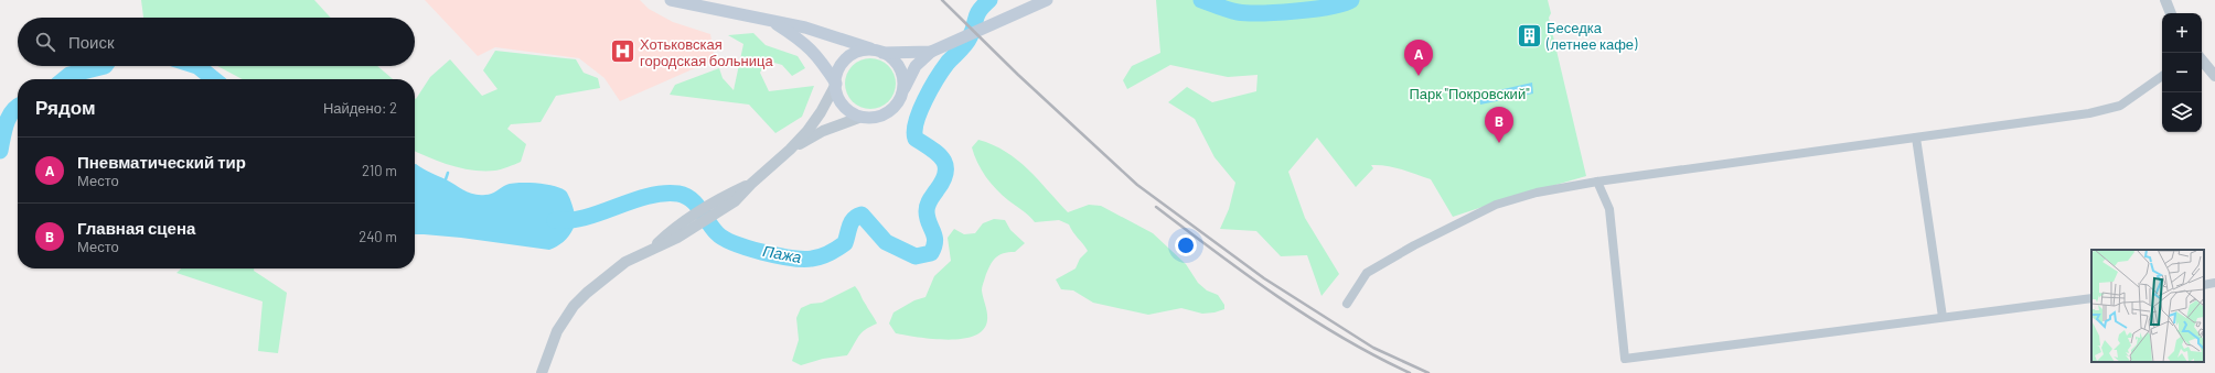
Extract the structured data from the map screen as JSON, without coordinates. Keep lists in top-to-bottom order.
{
  "water": ["Пажа"],
  "parks": ["Парк \"Покровский\""],
  "places": {
    "building": ["Беседка (летнее кафе)"],
    "hospital": ["Хотьковская городская больница"]
  },
  "page": {
    "map_buttons": ["+", "−"],
    "search": "Поиск",
    "pins": ["A", "B"],
    "heading": ["Рядом", "Найдено: 2"],
    "list": [
      {
        "mark": "A",
        "name": "Пневматический тир",
        "note": "Место",
        "value": "210 m"
      },
      {
        "mark": "B",
        "name": "Главная сцена",
        "note": "Место",
        "value": "240 m"
      }
    ]
  }
}
